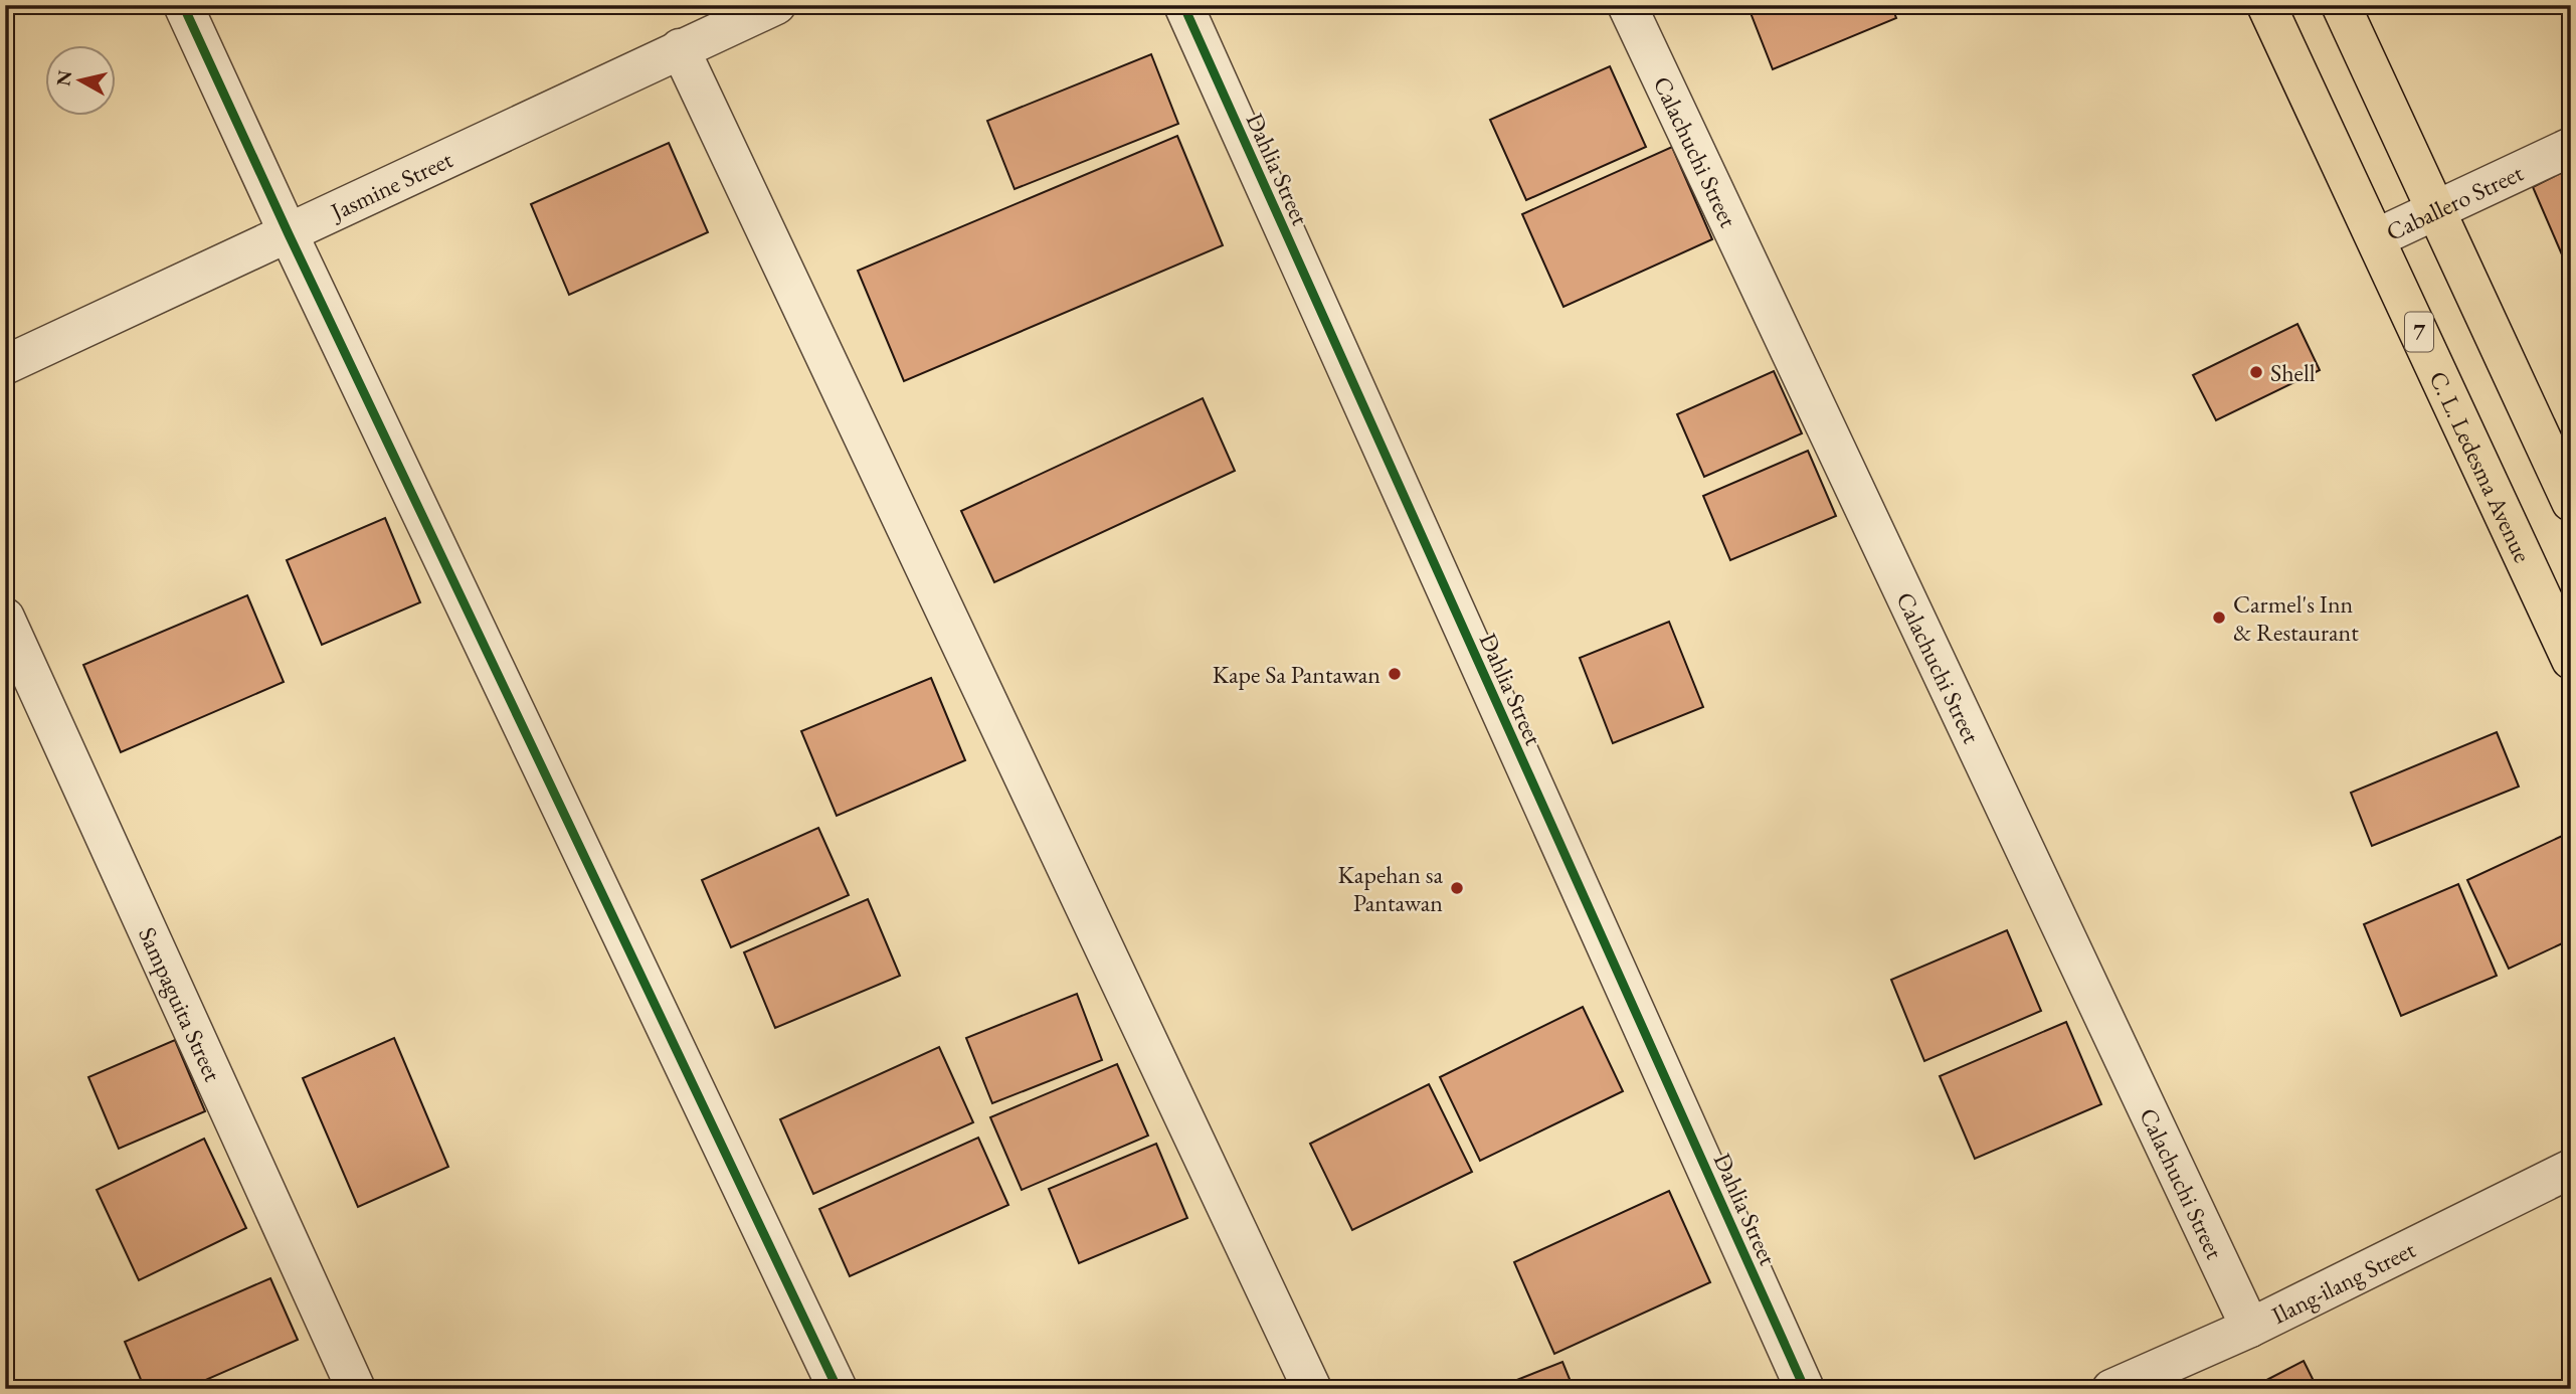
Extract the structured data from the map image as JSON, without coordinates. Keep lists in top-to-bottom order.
{
  "streets": {
    "highway": ["7", "C. L. Ledesma Avenue"],
    "street": [
      "Calachuchi Street",
      "Dahlia Street",
      "Jasmine Street",
      "Caballero Street",
      "Sampaguita Street",
      "Ilang-ilang Street"
    ]
  },
  "crossings": [
    ["Calachuchi Street", "Ilang-ilang Street"],
    ["Caballero Street", "C. L. Ledesma Avenue"]
  ],
  "places": [
    "Shell",
    "Carmel's Inn & Restaurant",
    "Kape Sa Pantawan",
    "Kapehan sa Pantawan"
  ],
  "north": "left"
}
